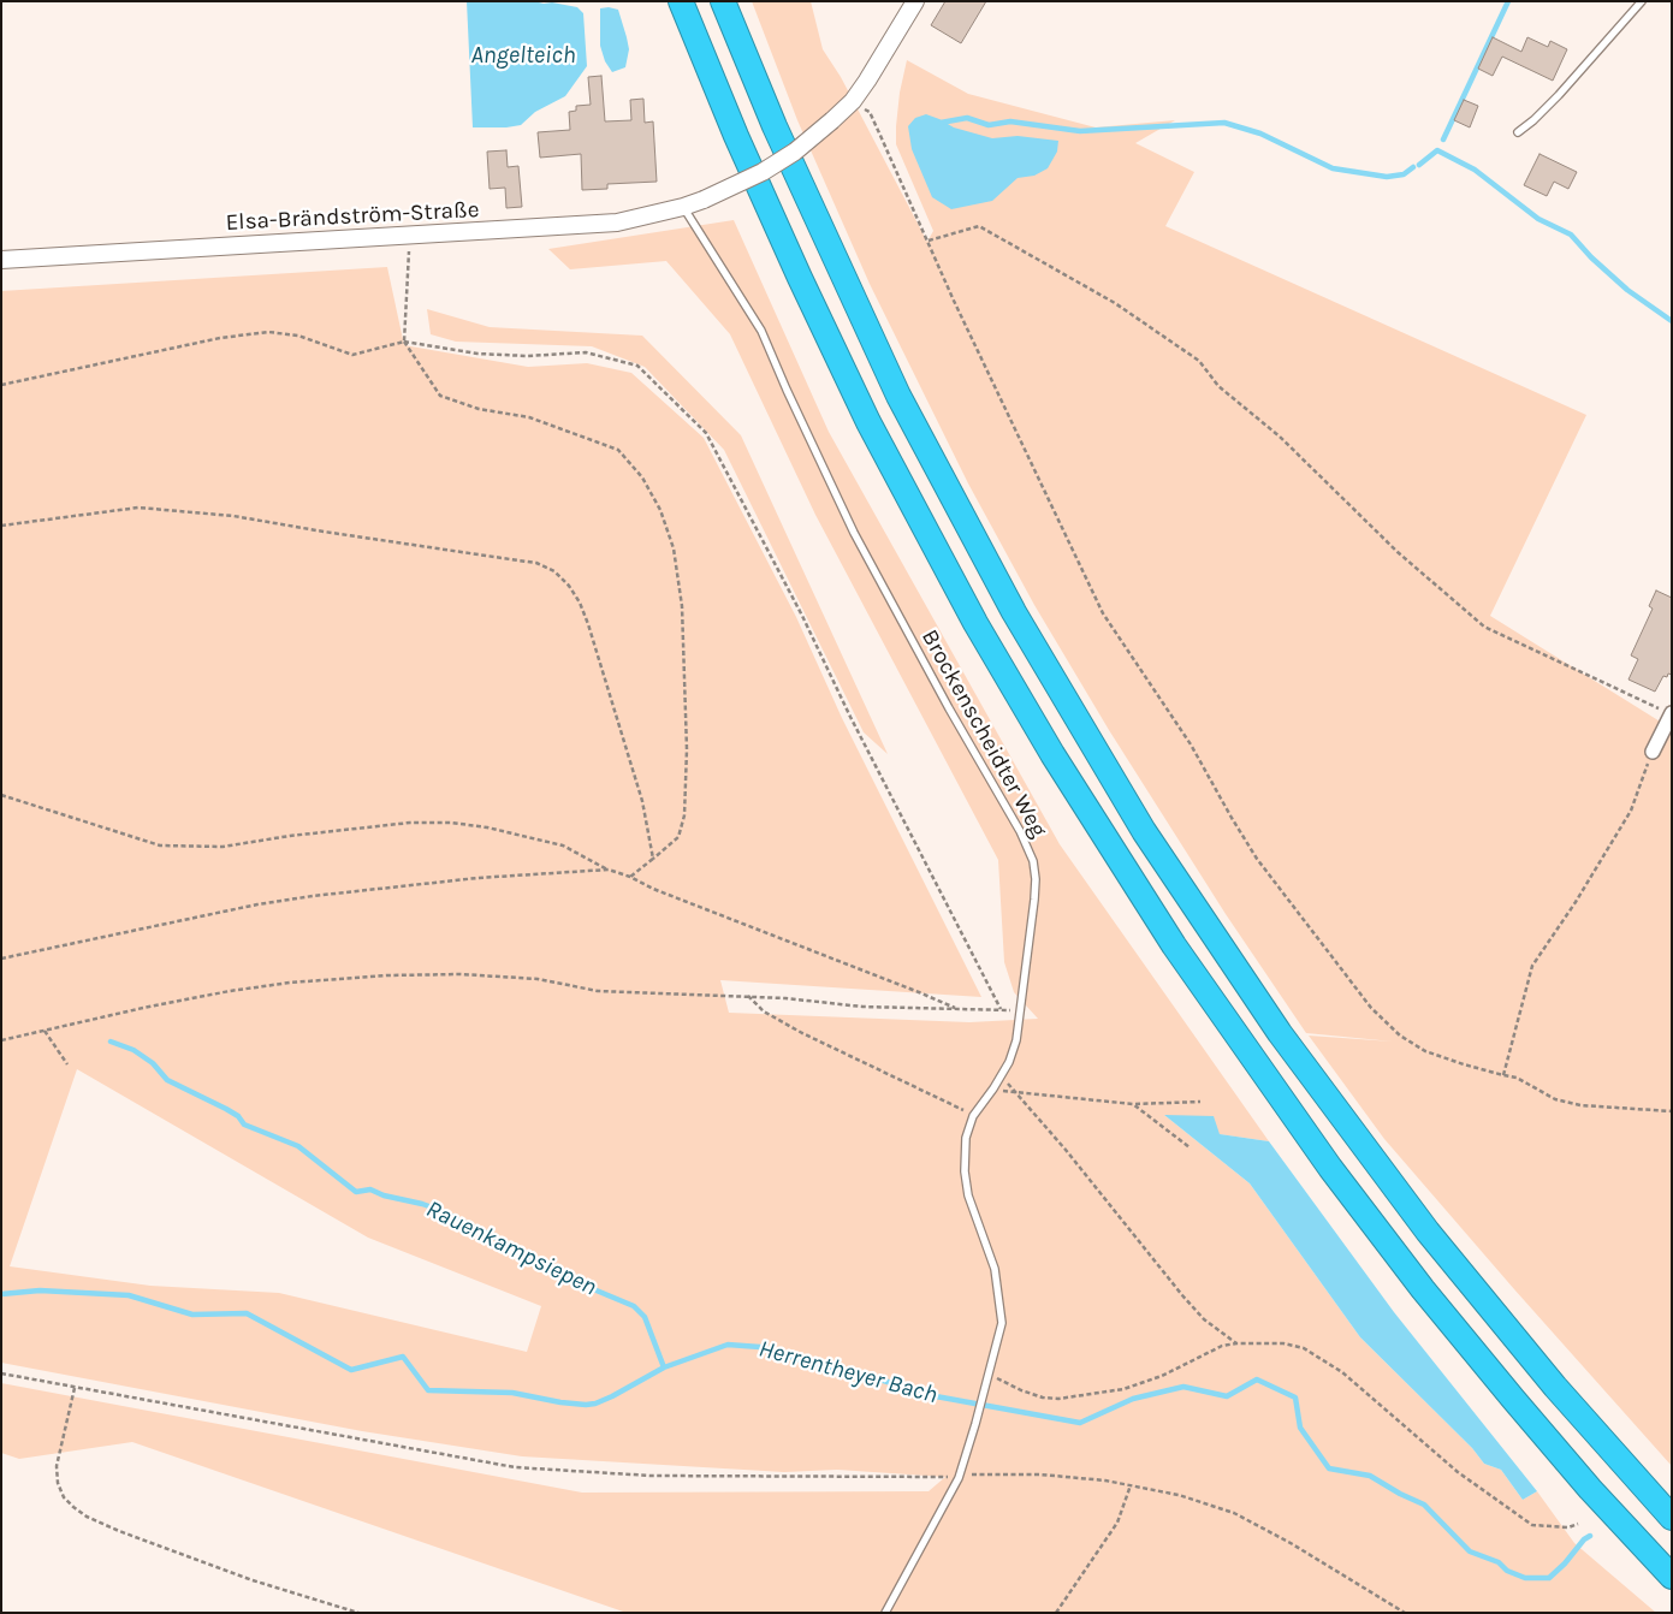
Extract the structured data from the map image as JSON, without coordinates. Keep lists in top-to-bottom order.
{
  "streets": {
    "street": ["Elsa-Brändström-Straße"],
    "lane": ["Brockenscheidter Weg"]
  },
  "crossings": [
    ["Elsa-Brändström-Straße", "Brockenscheidter Weg"]
  ],
  "water": ["Angelteich", "Rauenkampsiepen", "Herrentheyer Bach"]
}
